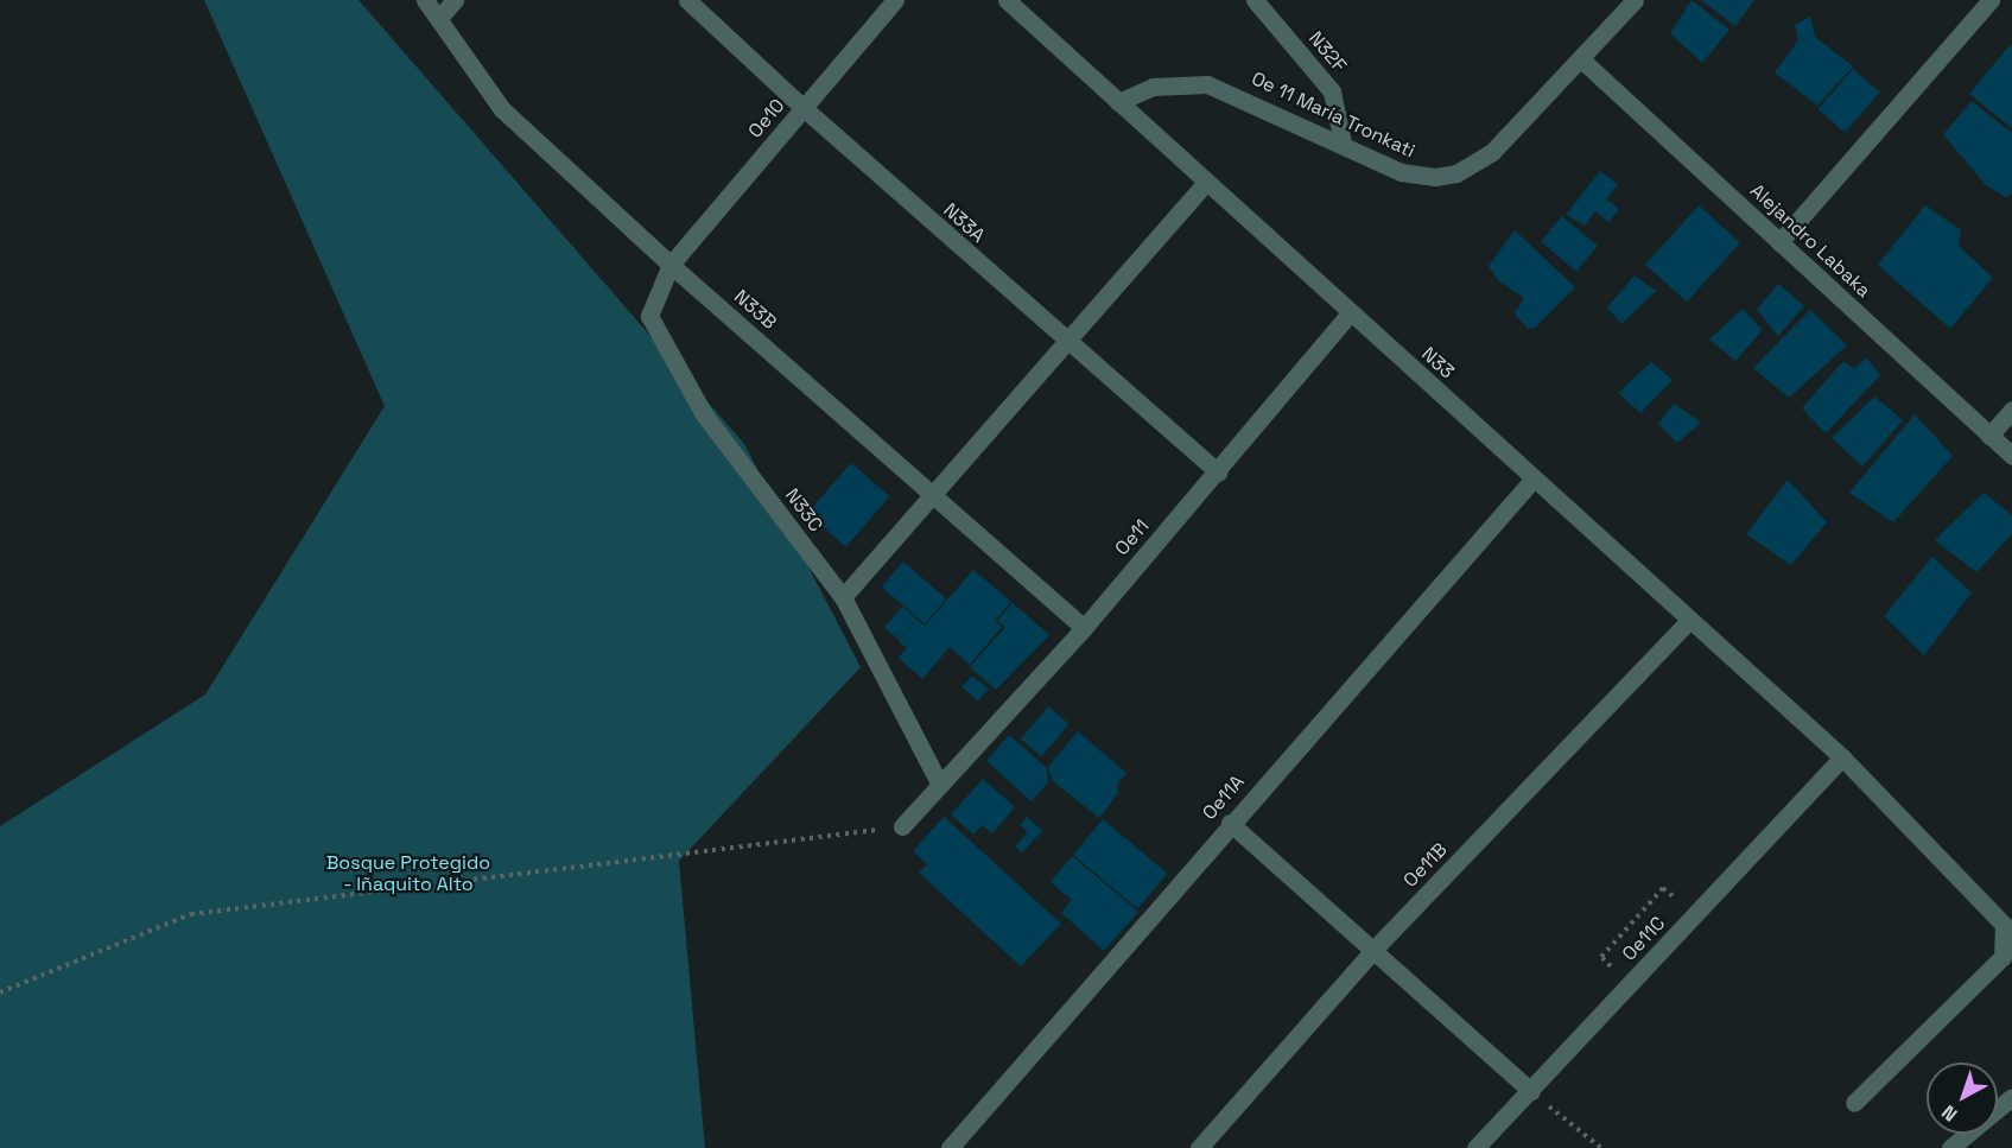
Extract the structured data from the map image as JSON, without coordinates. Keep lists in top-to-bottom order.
{
  "streets": {
    "street": [
      "N32F",
      "Oe 11 María Tronkati",
      "Oe10",
      "N33A",
      "Alejandro Labaka",
      "N33B",
      "N33",
      "N33C",
      "Oe11",
      "Oe11A",
      "Oe11B",
      "Oe11C"
    ]
  },
  "crossings": [
    ["N32F", "Oe 11 María Tronkati"],
    ["Oe 11 María Tronkati", "Alejandro Labaka"],
    ["Oe 11 María Tronkati", "N33"],
    ["Oe10", "N33A"],
    ["Oe10", "N33B"],
    ["Oe10", "N33C"],
    ["N33A", "Oe11"],
    ["N33B", "N33C"],
    ["N33B", "Oe11"],
    ["N33", "Oe11"],
    ["N33", "Oe11A"],
    ["N33", "Oe11B"],
    ["N33", "Oe11C"],
    ["N33C", "Oe11"]
  ],
  "parks": ["Bosque Protegido - Iñaquito Alto"],
  "north": "bottom left"
}
